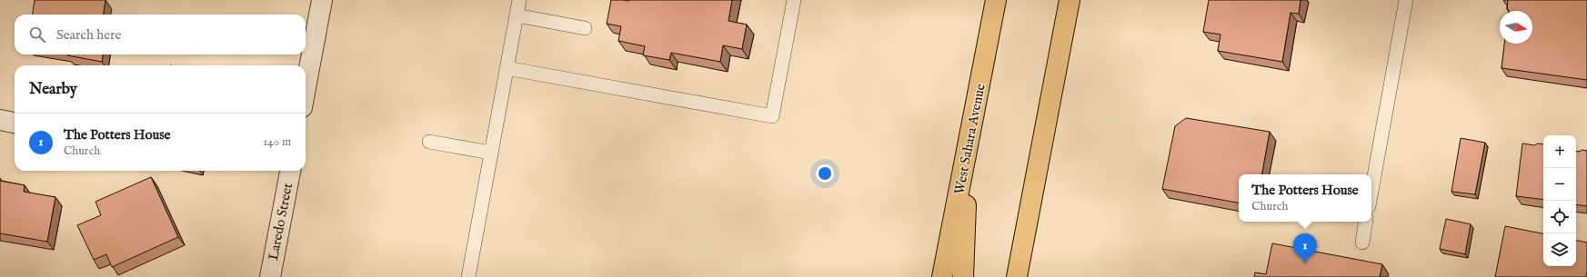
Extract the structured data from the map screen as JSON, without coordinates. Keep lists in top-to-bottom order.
{
  "streets": {
    "main road": ["West Sahara Avenue"],
    "street": ["Laredo Street"]
  },
  "north": "right",
  "page": {
    "search": "Search here",
    "heading": "Nearby",
    "list": [
      {
        "mark": "1",
        "name": "The Potters House",
        "note": "Church",
        "value": "140 m"
      }
    ],
    "map_buttons": ["+", "−"],
    "popup": ["The Potters House", "Church"],
    "pins": "1"
  }
}
